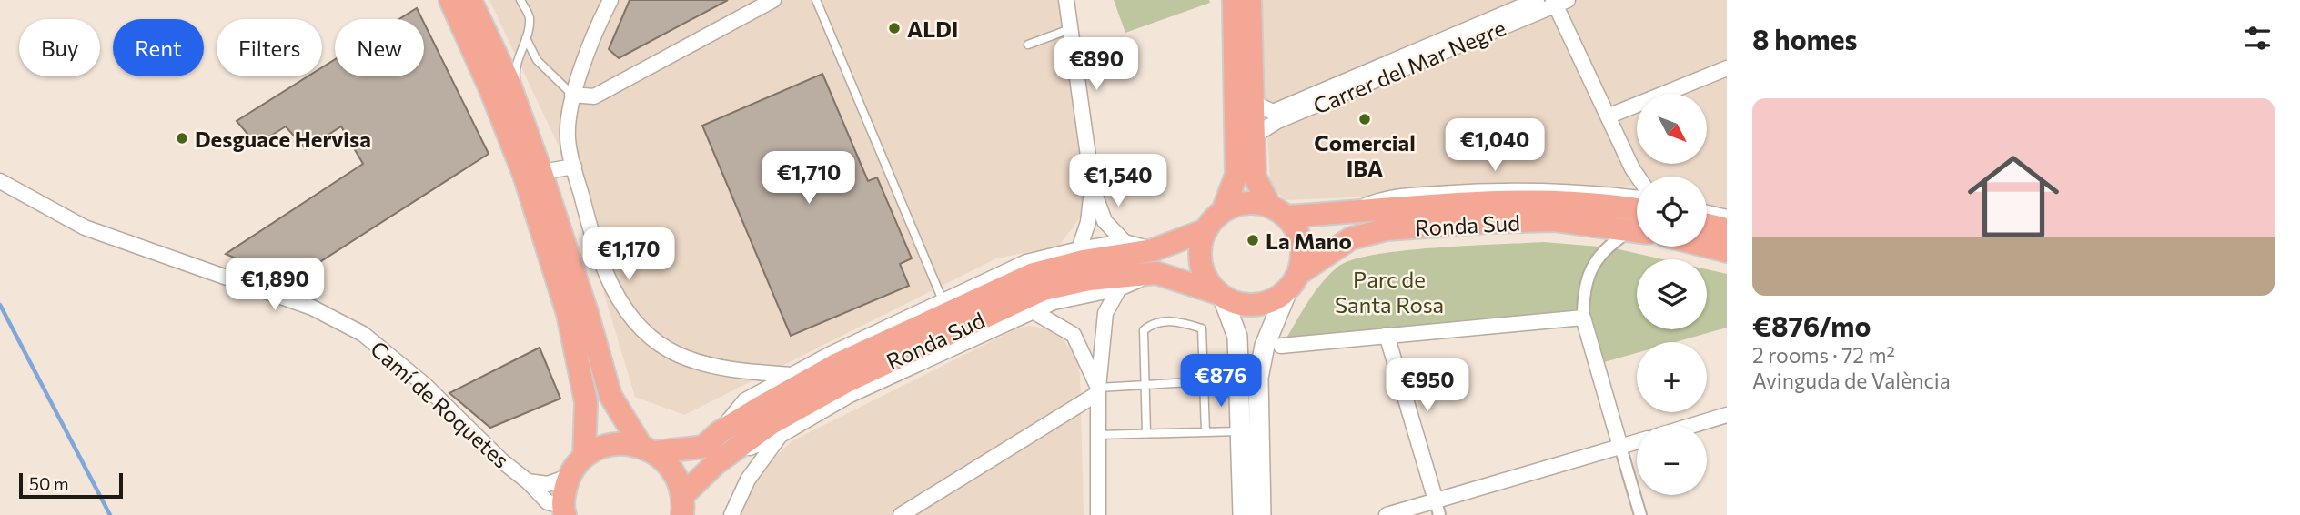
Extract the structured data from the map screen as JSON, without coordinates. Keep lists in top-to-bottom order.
{
  "streets": {
    "main road": ["Ronda Sud"],
    "street": ["Carrer del Mar Negre", "Camí de Roquetes"]
  },
  "parks": ["Parc de Santa Rosa"],
  "places": [
    "ALDI",
    "Comercial IBA",
    "Desguace Hervisa",
    "La Mano"
  ],
  "scale_bar": "50 m",
  "north": "bottom right",
  "page": {
    "heading": "8 homes",
    "chip": [
      "Buy",
      "Rent",
      "Filters",
      "New"
    ],
    "price": [
      "€890",
      "€1,040",
      "€1,710",
      "€1,540",
      "€1,170",
      "€1,890",
      "€876",
      "€950"
    ],
    "list": [
      {
        "name": "€876/mo",
        "note": "2 rooms · 72 m² · Avinguda de València"
      }
    ],
    "map_buttons": ["+", "−"],
    "scale": "50 m"
  }
}
